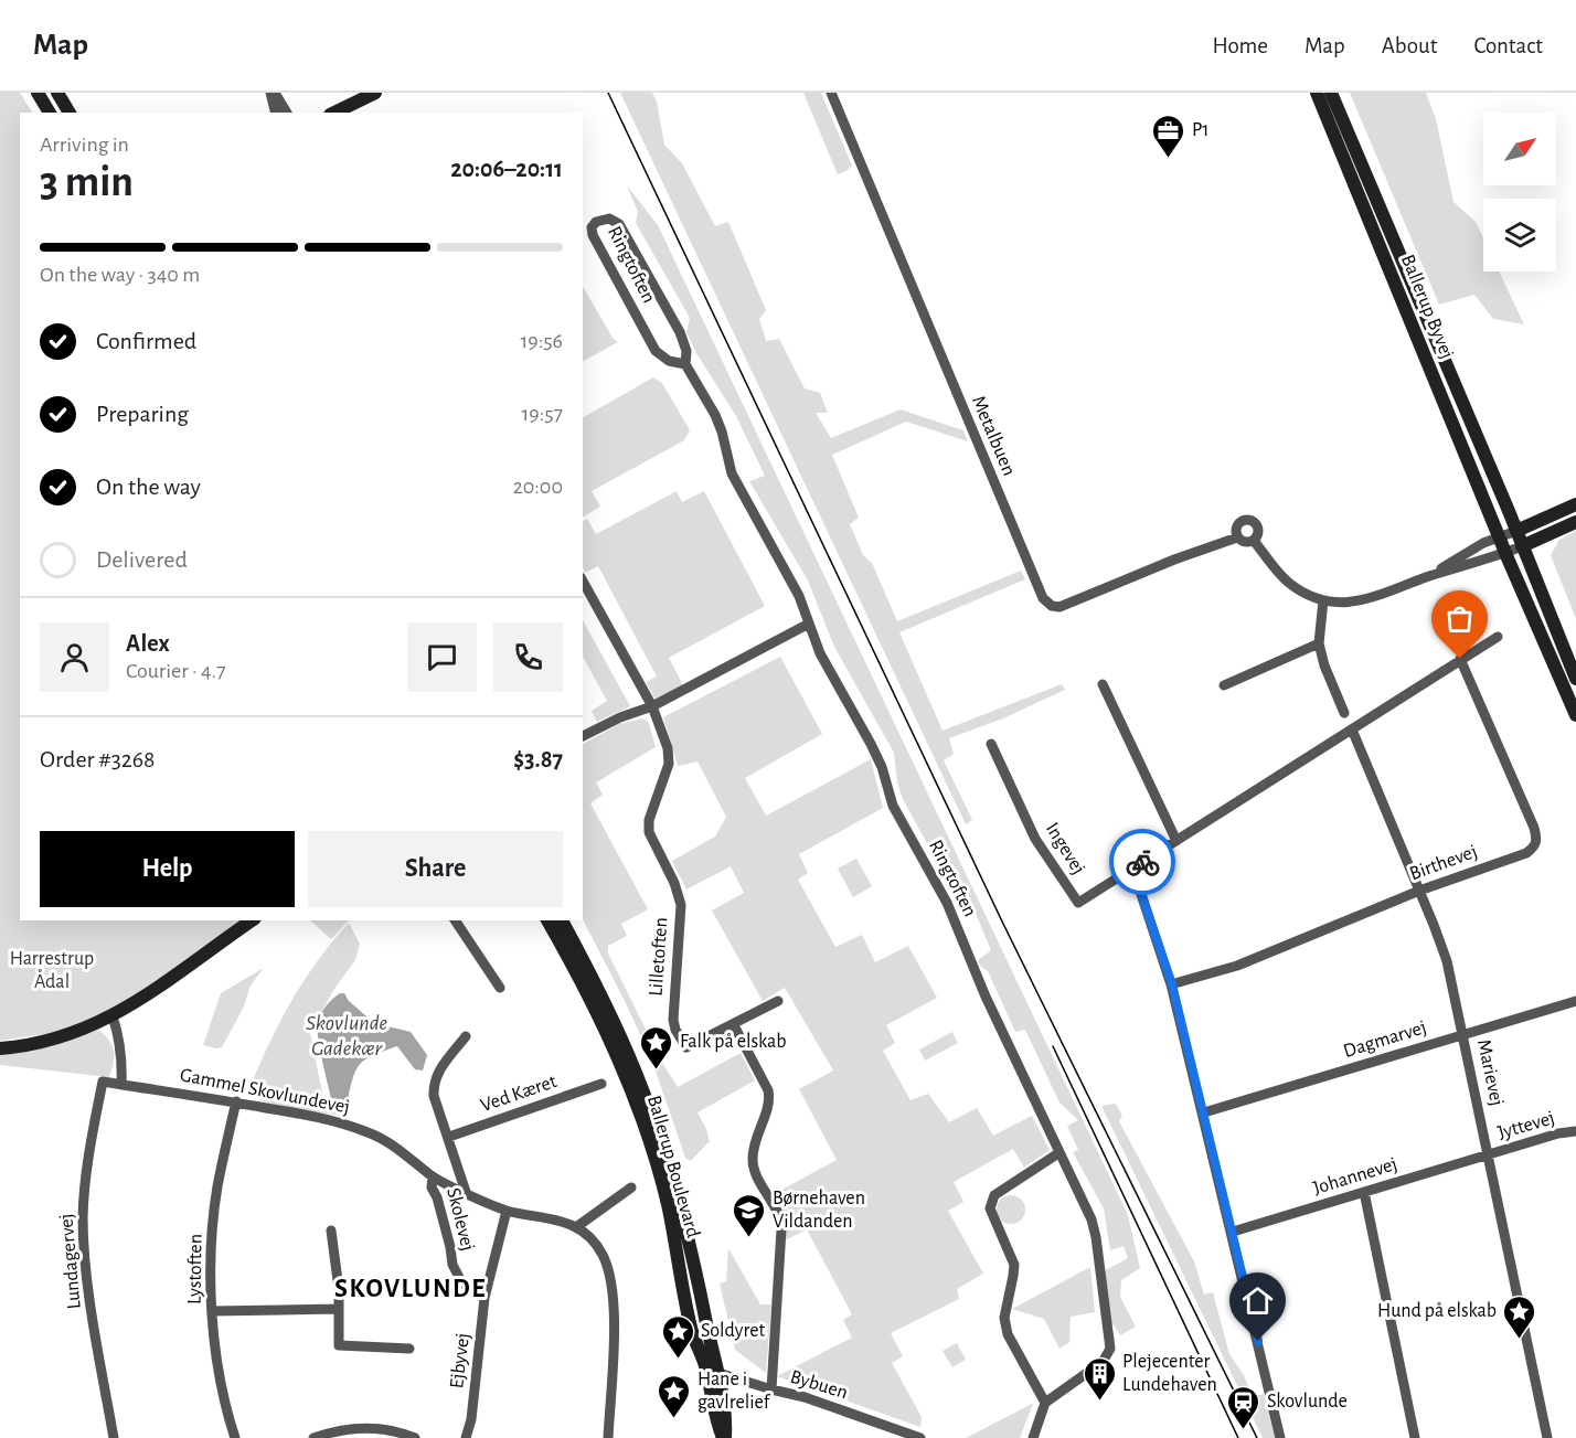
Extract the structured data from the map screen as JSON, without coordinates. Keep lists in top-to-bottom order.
{
  "streets": {
    "street": [
      "Ringtoften",
      "Ballerup Byvej",
      "Metalbuen",
      "Ingevej",
      "Birthevej",
      "Lilletoften",
      "Dagmarvej",
      "Marievej",
      "Gammel Skovlundevej",
      "Ved Kæret",
      "Jyttevej",
      "Ballerup Boulevard",
      "Johannevej",
      "Skolevej",
      "Lundagervej",
      "Lystoften",
      "Ejbyvej",
      "Bybuen"
    ]
  },
  "crossings": [
    ["Ingevej", "Birthevej"],
    ["Ingevej", "Marievej"],
    ["Birthevej", "Marievej"],
    ["Dagmarvej", "Marievej"],
    ["Marievej", "Jyttevej"],
    ["Marievej", "Johannevej"],
    ["Gammel Skovlundevej", "Skolevej"],
    ["Gammel Skovlundevej", "Lundagervej"],
    ["Gammel Skovlundevej", "Lystoften"],
    ["Gammel Skovlundevej", "Ejbyvej"],
    ["Jyttevej", "Johannevej"],
    ["Ballerup Boulevard", "Bybuen"],
    ["Skolevej", "Ejbyvej"]
  ],
  "districts": ["SKOVLUNDE"],
  "water": ["Skovlunde Gadekær"],
  "parks": ["Harrestrup Ådal"],
  "places": {
    "office": ["P1"],
    "place": [
      "Falk på elskab",
      "Hund på elskab",
      "Soldyret",
      "Hane i gavlrelief"
    ],
    "school or university": ["Børnehaven Vildanden"],
    "building": ["Plejecenter Lundehaven"],
    "station": ["Skovlunde"]
  },
  "north": "top right",
  "page": {
    "header": "Map",
    "nav": [
      "Home",
      "Map",
      "About",
      "Contact"
    ],
    "heading": ["3 min", "Arriving in", "20:06–20:11"],
    "panel": [
      "Alex",
      "Courier · 4.7",
      "Order #3268",
      "$3.87"
    ],
    "bar": "On the way · 340 m",
    "list": [
      ["Confirmed", "19:56"],
      ["Preparing", "19:57"],
      ["On the way", "20:00"],
      "Delivered"
    ],
    "buttons": ["Help", "Share"]
  }
}
